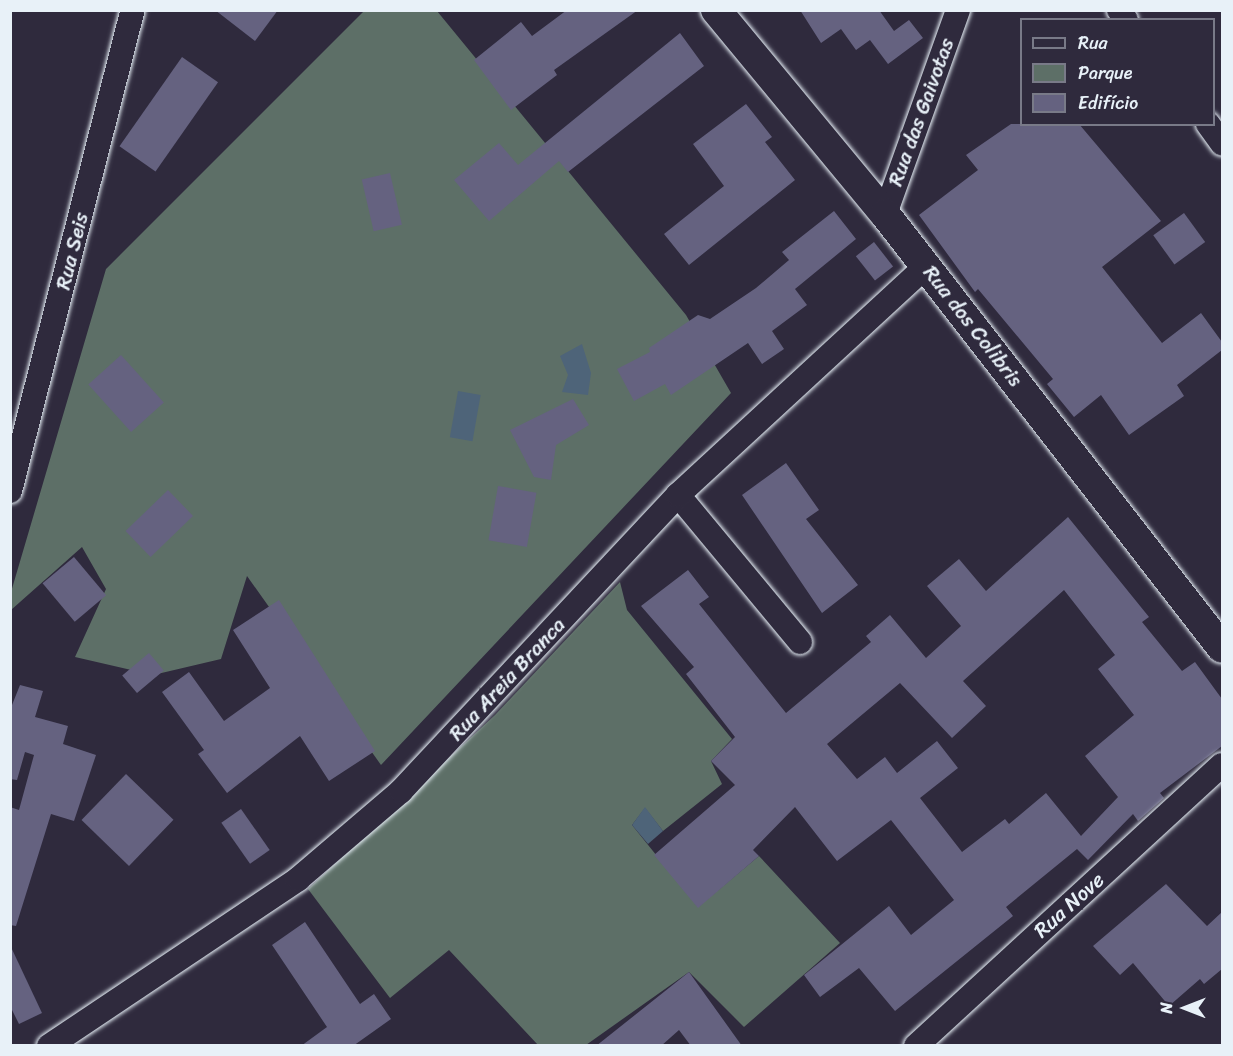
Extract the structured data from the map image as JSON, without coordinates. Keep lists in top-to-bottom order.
{
  "streets": {
    "street": [
      "Rua das Gaivotas",
      "Rua Seis",
      "Rua dos Colibris",
      "Rua Areia Branca",
      "Rua Nove"
    ]
  },
  "crossings": [
    ["Rua das Gaivotas", "Rua dos Colibris"],
    ["Rua dos Colibris", "Rua Areia Branca"]
  ],
  "legend": ["Rua", "Parque", "Edifício"],
  "north": "left"
}
